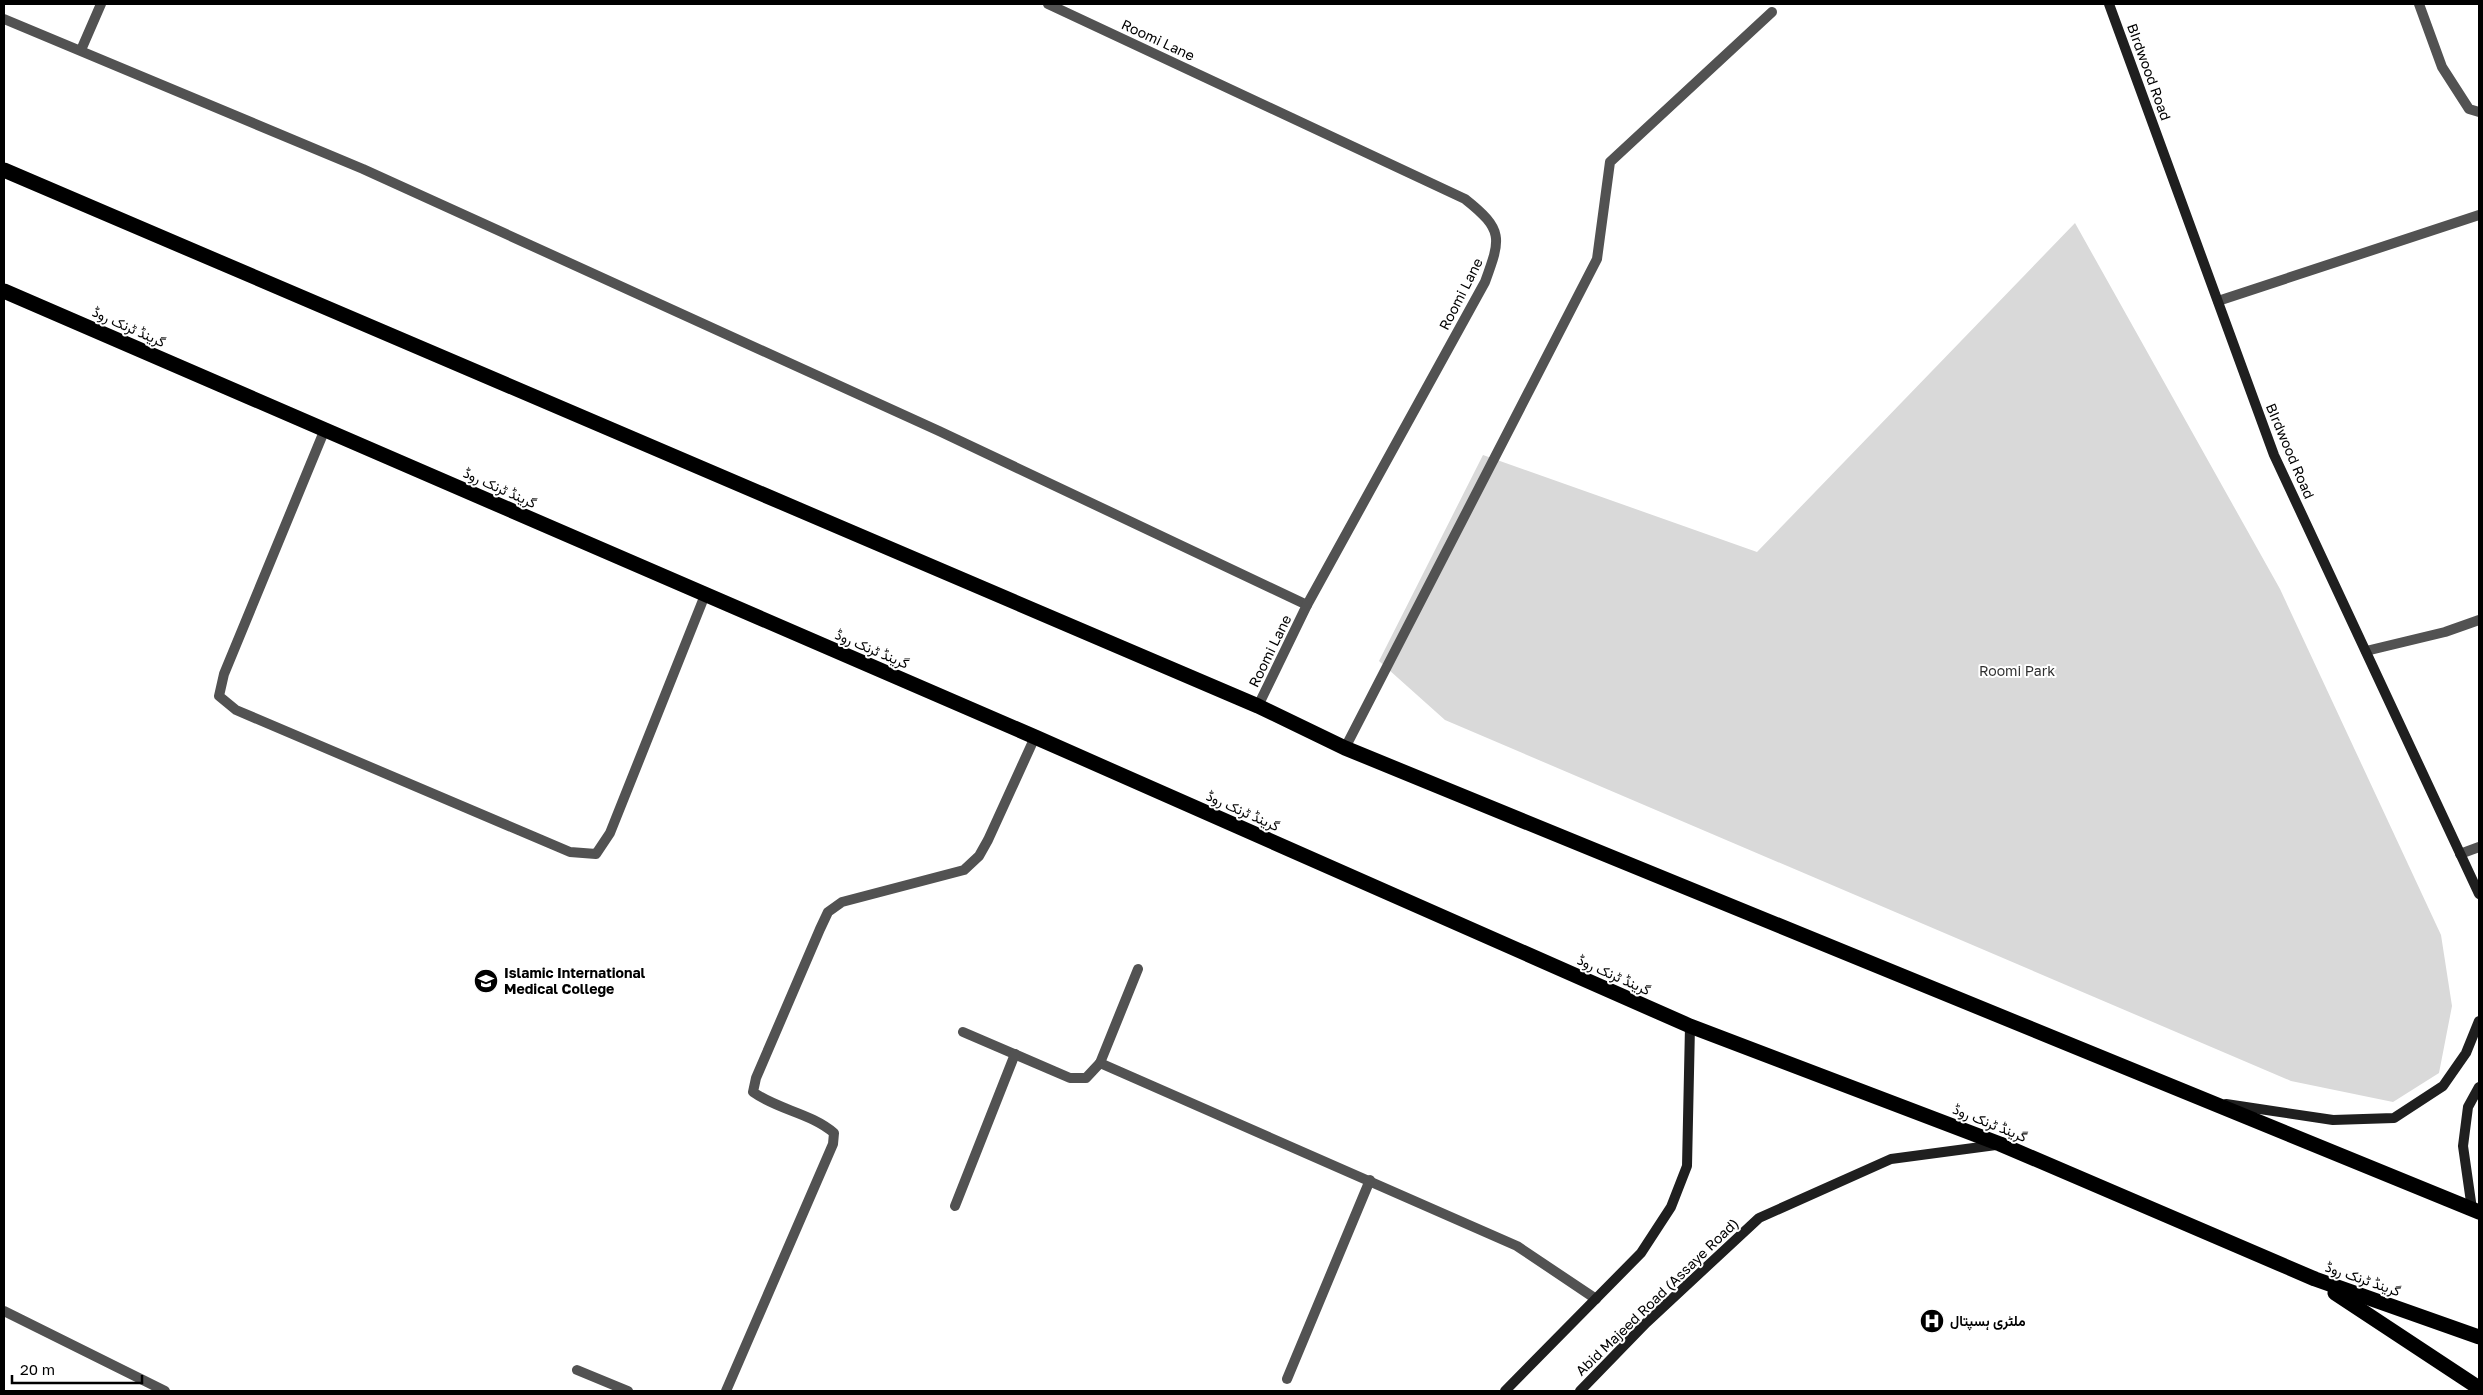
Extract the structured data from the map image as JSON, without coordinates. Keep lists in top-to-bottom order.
{
  "streets": {
    "highway": ["گرینڈ ٹرنک روڈ"],
    "street": ["Roomi Lane", "BIrdwood Road", "Abid Majeed Road (Assaye Road)"]
  },
  "crossings": [
    ["گرینڈ ٹرنک روڈ", "Abid Majeed Road (Assaye Road)"]
  ],
  "parks": ["Roomi Park"],
  "places": {
    "school or university": ["Islamic International Medical College"],
    "hospital": ["ملٹری ہسپتال"]
  },
  "scale_bar": "20 m"
}
